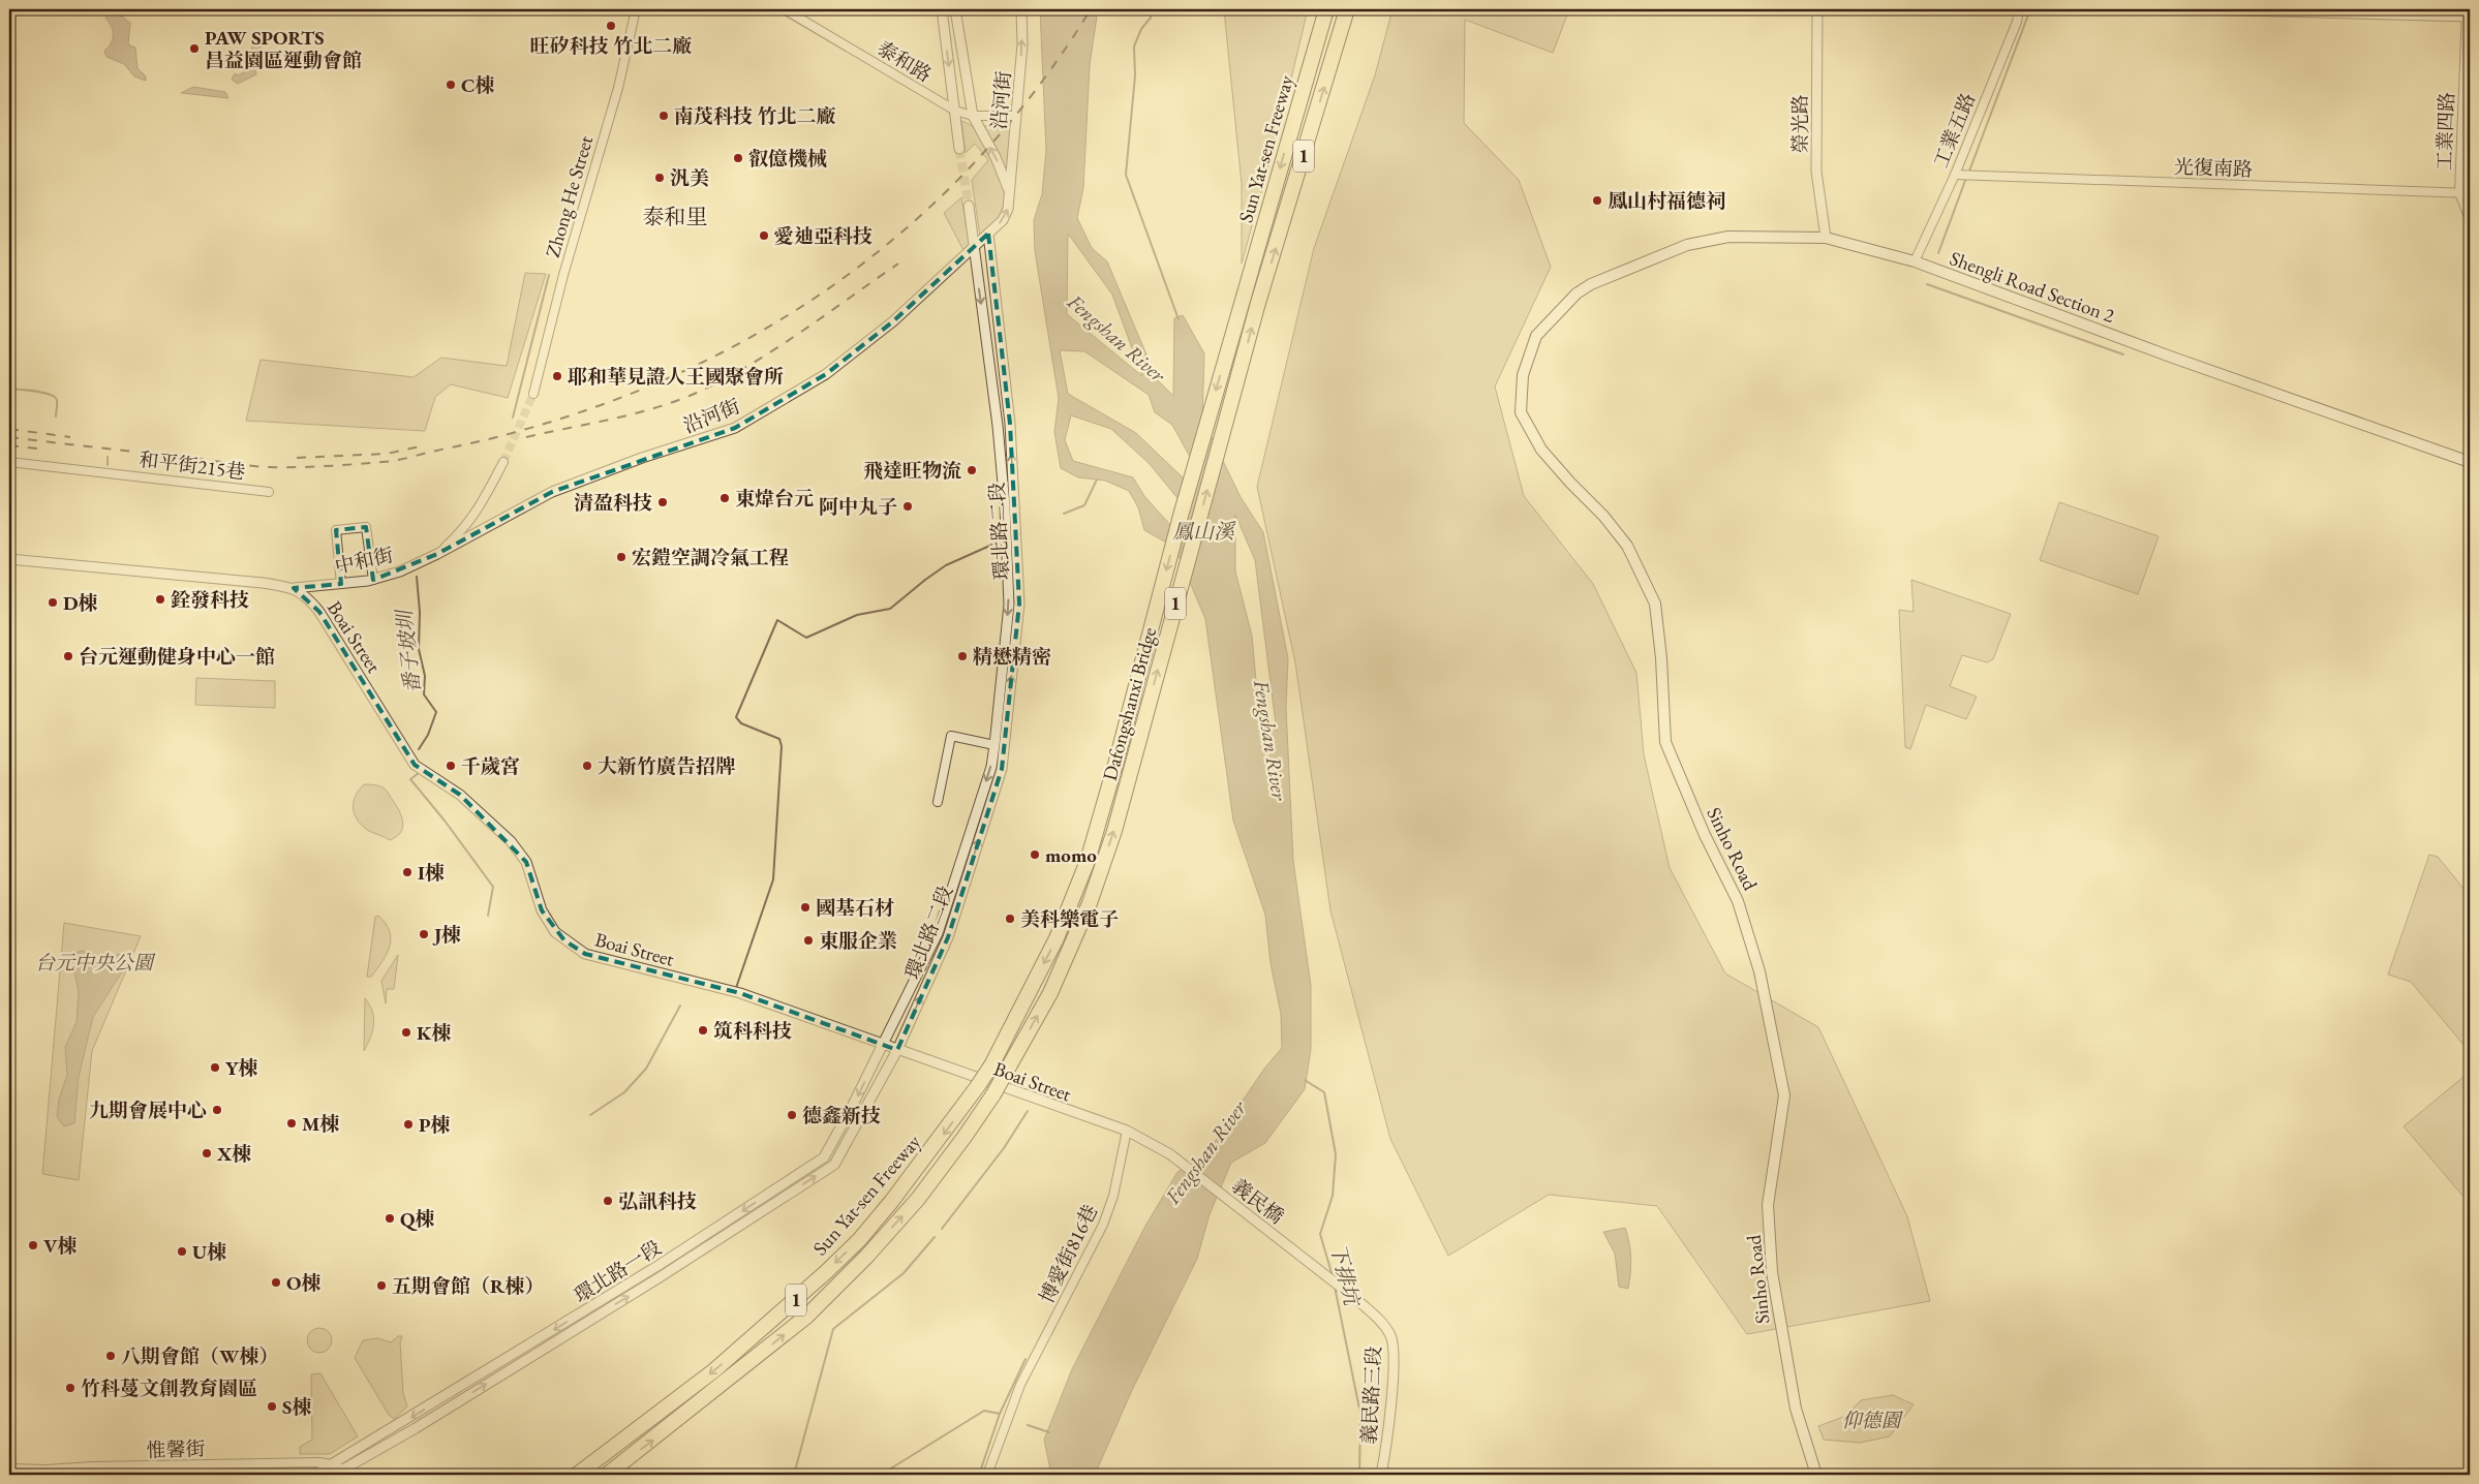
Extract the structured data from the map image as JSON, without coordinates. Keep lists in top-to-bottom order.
{
  "streets": {
    "highway": ["Sun Yat-sen Freeway", "1", "Dafongshanxi Bridge"],
    "main road": ["Shengli Road Section 2", "Sinho Road"],
    "street": [
      "泰和路",
      "沿河街",
      "榮光路",
      "工業五路",
      "工業四路",
      "光復南路",
      "Zhong He Street",
      "和平街215巷",
      "環北路二段",
      "中和街",
      "Boai Street",
      "義民橋",
      "博愛街816巷",
      "環北路一段",
      "義民路三段",
      "惟馨街"
    ]
  },
  "crossings": [
    ["泰和路", "沿河街"],
    ["沿河街", "環北路二段"],
    ["沿河街", "中和街"],
    ["榮光路", "Shengli Road Section 2"],
    ["工業五路", "光復南路"],
    ["工業五路", "Shengli Road Section 2"],
    ["工業四路", "光復南路"],
    ["Sun Yat-sen Freeway", "Dafongshanxi Bridge"],
    ["Shengli Road Section 2", "Sinho Road"],
    ["環北路二段", "Boai Street"],
    ["環北路二段", "環北路一段"],
    ["中和街", "Boai Street"],
    ["Boai Street", "義民橋"],
    ["Boai Street", "博愛街816巷"],
    ["Boai Street", "環北路一段"],
    ["義民橋", "博愛街816巷"],
    ["義民橋", "義民路三段"],
    ["環北路一段", "惟馨街"]
  ],
  "districts": ["泰和里"],
  "water": [
    "Fengshan River",
    "鳳山溪",
    "番子坡圳",
    "下排坑"
  ],
  "parks": ["台元中央公園", "仰德園"],
  "places": [
    "旺矽科技 竹北二廠",
    "PAW SPORTS 昌益園區運動會館",
    "C棟",
    "南茂科技 竹北二廠",
    "叡億機械",
    "汎美",
    "鳳山村福德祠",
    "愛迪亞科技",
    "耶和華見證人王國聚會所",
    "飛達旺物流",
    "東煒台元",
    "清盈科技",
    "阿中丸子",
    "宏鎧空調冷氣工程",
    "銓發科技",
    "D棟",
    "台元運動健身中心一館",
    "精懋精密",
    "千歲宮",
    "大新竹廣告招牌",
    "momo",
    "I棟",
    "國基石材",
    "美科樂電子",
    "J棟",
    "東服企業",
    "筑科科技",
    "K棟",
    "Y棟",
    "九期會展中心",
    "德鑫新技",
    "M棟",
    "P棟",
    "X棟",
    "弘訊科技",
    "Q棟",
    "V棟",
    "U棟",
    "O棟",
    "五期會館（R棟）",
    "八期會館（W棟）",
    "竹科蔓文創教育園區",
    "S棟"
  ]
}
